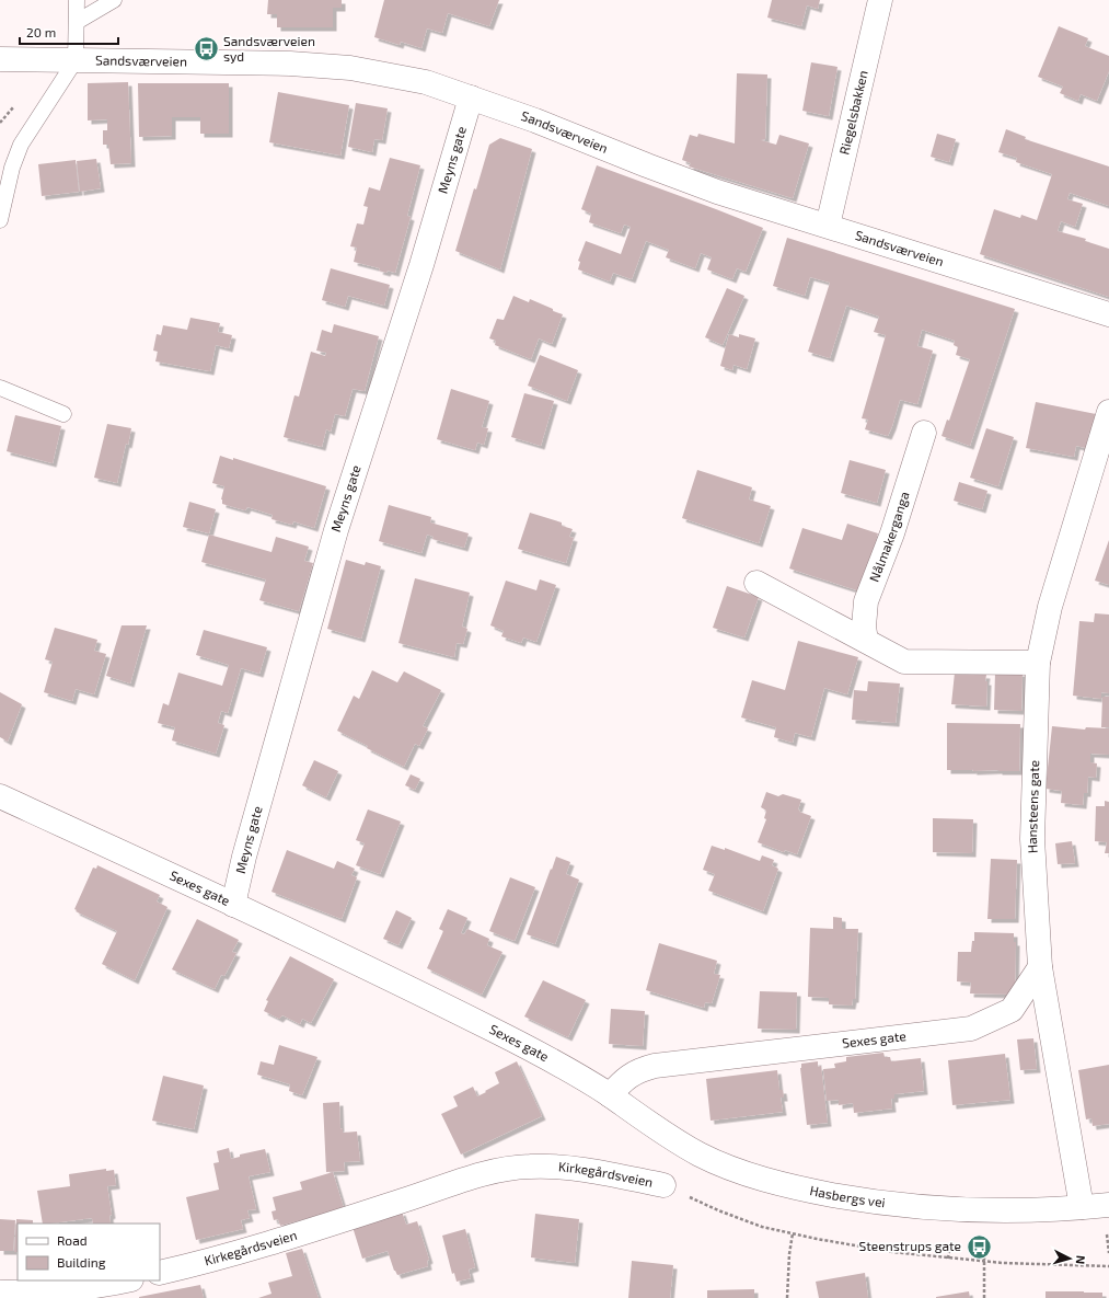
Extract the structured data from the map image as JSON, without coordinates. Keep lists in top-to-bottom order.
{
  "streets": {
    "street": [
      "Sandsværveien",
      "Riegelsbakken",
      "Meyns gate",
      "Nålmakerganga",
      "Hansteens gate",
      "Sexes gate",
      "Kirkegårdsveien",
      "Hasbergs vei"
    ]
  },
  "crossings": [
    ["Sandsværveien", "Riegelsbakken"],
    ["Sandsværveien", "Meyns gate"],
    ["Meyns gate", "Sexes gate"],
    ["Hansteens gate", "Sexes gate"],
    ["Hansteens gate", "Hasbergs vei"],
    ["Sexes gate", "Hasbergs vei"]
  ],
  "places": {
    "bus stop": ["Sandsværveien syd", "Steenstrups gate"]
  },
  "legend": ["Road", "Building"],
  "scale_bar": "20 m",
  "north": "right"
}
